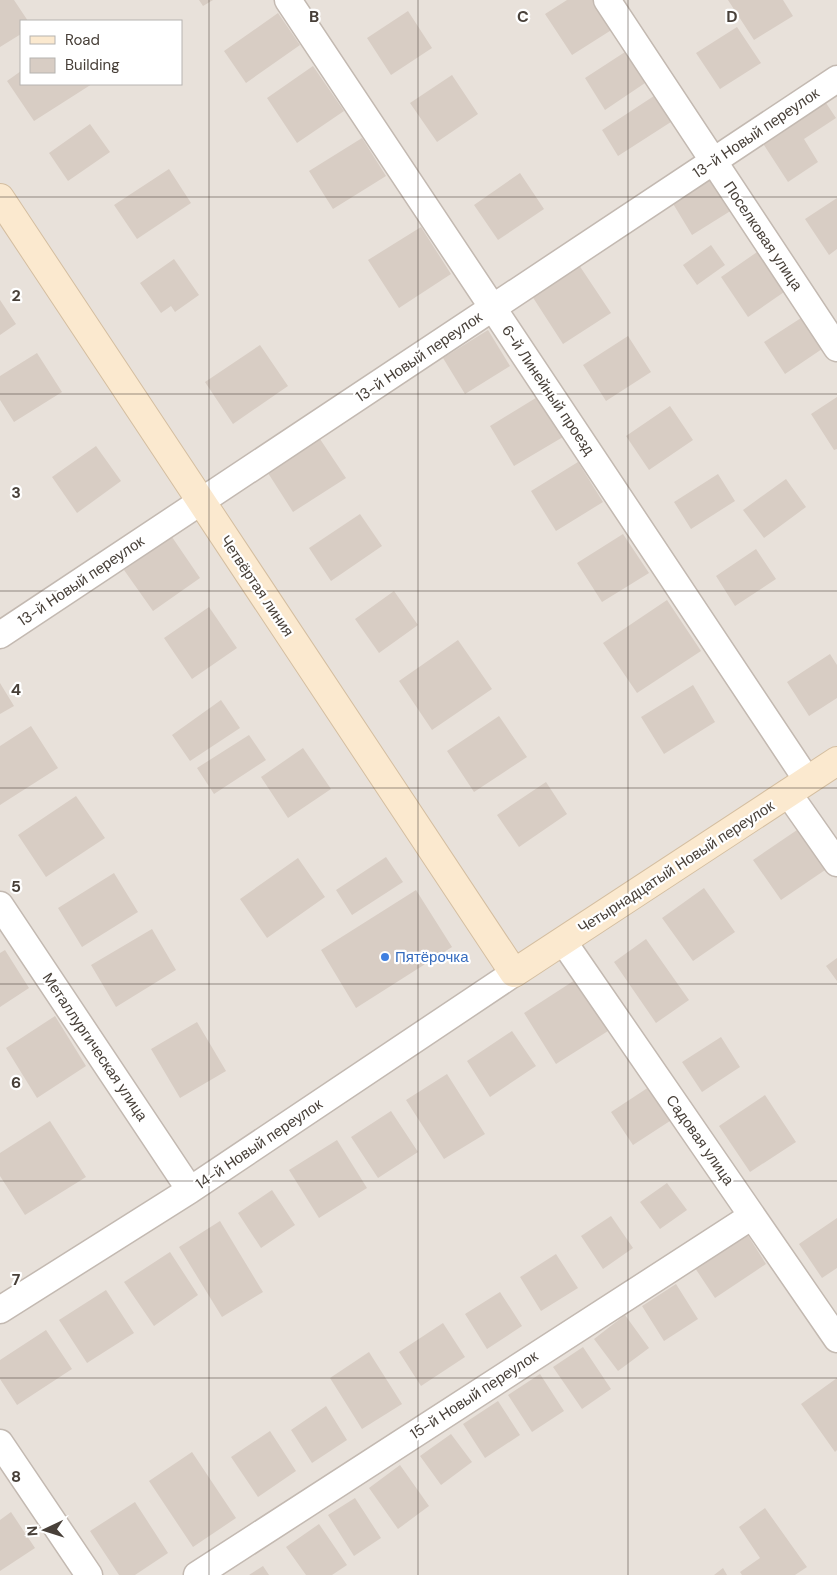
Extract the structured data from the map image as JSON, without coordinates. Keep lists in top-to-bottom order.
{
  "streets": {
    "street": [
      "13-й Новый переулок",
      "Поселковая улица",
      "6-й Линейный проезд",
      "Четвёртая линия",
      "Четырнадцатый Новый переулок",
      "Металлургическая улица",
      "Садовая улица",
      "14-й Новый переулок",
      "15-й Новый переулок"
    ]
  },
  "crossings": [
    ["13-й Новый переулок", "Поселковая улица"],
    ["13-й Новый переулок", "6-й Линейный проезд"],
    ["13-й Новый переулок", "Четвёртая линия"],
    ["6-й Линейный проезд", "Четырнадцатый Новый переулок"],
    ["Четвёртая линия", "Четырнадцатый Новый переулок"],
    ["Четвёртая линия", "14-й Новый переулок"],
    ["Четырнадцатый Новый переулок", "Садовая улица"],
    ["Четырнадцатый Новый переулок", "14-й Новый переулок"],
    ["Металлургическая улица", "14-й Новый переулок"],
    ["Садовая улица", "15-й Новый переулок"]
  ],
  "places": ["Пятёрочка"],
  "legend": ["Road", "Building"],
  "north": "left",
  "grid": {
    "columns": ["B", "C", "D"],
    "rows": [
      "2",
      "3",
      "4",
      "5",
      "6",
      "7",
      "8"
    ]
  }
}
